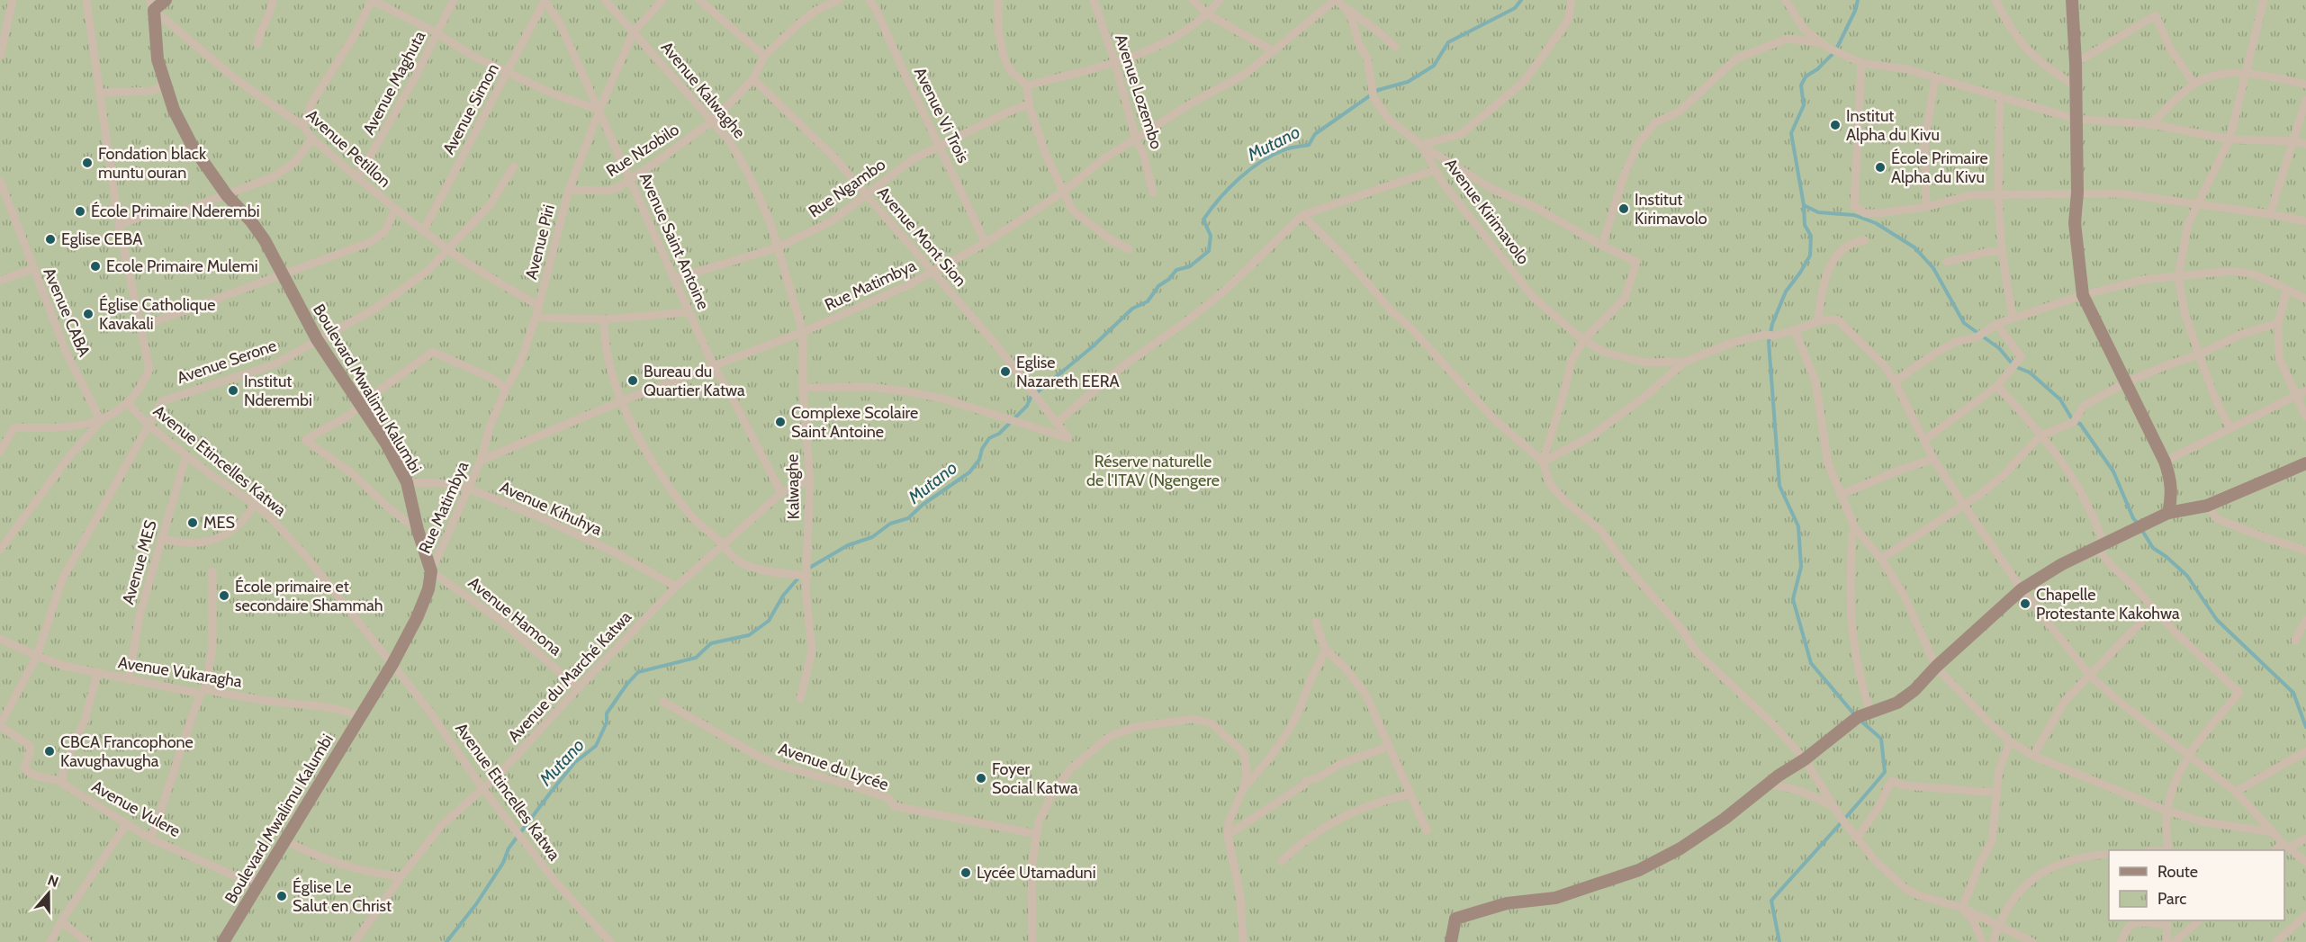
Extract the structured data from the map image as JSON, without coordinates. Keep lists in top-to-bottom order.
{
  "streets": {
    "street": [
      "Avenue Maghuta",
      "Avenue Kalwaghe",
      "Avenue Lozembo",
      "Avenue Simon",
      "Avenue Vi Trois",
      "Avenue Petillon",
      "Rue Nzobilo",
      "Rue Ngambo",
      "Avenue Kirimavolo",
      "Avenue Mont Sion",
      "Avenue Saint Antoine",
      "Avenue Piri",
      "Rue Matimbya",
      "Avenue CABA",
      "Avenue Serone",
      "Boulevard Mwalimu Kalumbi",
      "Avenue Etincelles Katwa",
      "Kalwaghe",
      "Avenue Kihuhya",
      "Avenue MES",
      "Avenue Hamona",
      "Avenue Vukaragha",
      "Avenue du Marché Katwa",
      "Avenue du Lycée",
      "Avenue Vulere"
    ]
  },
  "crossings": [
    ["Avenue Maghuta", "Avenue Petillon"],
    ["Avenue Kalwaghe", "Rue Nzobilo"],
    ["Avenue Kalwaghe", "Rue Ngambo"],
    ["Avenue Kalwaghe", "Avenue Piri"],
    ["Avenue Kalwaghe", "Rue Matimbya"],
    ["Avenue Kalwaghe", "Kalwaghe"],
    ["Avenue Lozembo", "Rue Matimbya"],
    ["Avenue Simon", "Avenue Petillon"],
    ["Avenue Simon", "Avenue Saint Antoine"],
    ["Avenue Vi Trois", "Rue Ngambo"],
    ["Avenue Vi Trois", "Rue Matimbya"],
    ["Avenue Petillon", "Avenue Piri"],
    ["Avenue Petillon", "Avenue Serone"],
    ["Avenue Petillon", "Boulevard Mwalimu Kalumbi"],
    ["Rue Nzobilo", "Avenue Mont Sion"],
    ["Rue Nzobilo", "Avenue Saint Antoine"],
    ["Rue Nzobilo", "Avenue Piri"],
    ["Rue Ngambo", "Avenue Mont Sion"],
    ["Rue Ngambo", "Avenue Saint Antoine"],
    ["Avenue Kirimavolo", "Rue Matimbya"],
    ["Avenue Mont Sion", "Rue Matimbya"],
    ["Avenue Mont Sion", "Kalwaghe"],
    ["Avenue Saint Antoine", "Avenue Piri"],
    ["Avenue Saint Antoine", "Rue Matimbya"],
    ["Avenue Saint Antoine", "Avenue du Marché Katwa"],
    ["Avenue Piri", "Rue Matimbya"],
    ["Rue Matimbya", "Boulevard Mwalimu Kalumbi"],
    ["Rue Matimbya", "Kalwaghe"],
    ["Rue Matimbya", "Avenue Kihuhya"],
    ["Rue Matimbya", "Avenue Hamona"],
    ["Avenue Serone", "Boulevard Mwalimu Kalumbi"],
    ["Avenue Serone", "Avenue Etincelles Katwa"],
    ["Avenue Serone", "Avenue Vukaragha"],
    ["Avenue Serone", "Avenue Vulere"],
    ["Boulevard Mwalimu Kalumbi", "Avenue Etincelles Katwa"],
    ["Boulevard Mwalimu Kalumbi", "Avenue Kihuhya"],
    ["Boulevard Mwalimu Kalumbi", "Avenue Hamona"],
    ["Boulevard Mwalimu Kalumbi", "Avenue Vukaragha"],
    ["Boulevard Mwalimu Kalumbi", "Avenue Vulere"],
    ["Avenue Etincelles Katwa", "Avenue MES"],
    ["Avenue Etincelles Katwa", "Avenue du Marché Katwa"],
    ["Kalwaghe", "Avenue du Marché Katwa"],
    ["Avenue Kihuhya", "Avenue du Marché Katwa"],
    ["Avenue MES", "Avenue Vukaragha"],
    ["Avenue Hamona", "Avenue du Marché Katwa"]
  ],
  "water": ["Mutano"],
  "parks": ["Réserve naturelle de l'ITAV (Ngengere"],
  "places": [
    "Institut Alpha du Kivu",
    "Fondation black muntu ouran",
    "École Primaire Alpha du Kivu",
    "Institut Kirimavolo",
    "École Primaire Nderembi",
    "Eglise CEBA",
    "Ecole Primaire Mulemi",
    "Église Catholique Kavakali",
    "Eglise Nazareth EERA",
    "Bureau du Quartier Katwa",
    "Institut Nderembi",
    "Complexe Scolaire Saint Antoine",
    "MES",
    "École primaire et secondaire Shammah",
    "Chapelle Protestante Kakohwa",
    "CBCA Francophone Kavughavugha",
    "Foyer Social Katwa",
    "Lycée Utamaduni",
    "Église Le Salut en Christ"
  ],
  "legend": ["Route", "Parc"],
  "north": "top"
}
